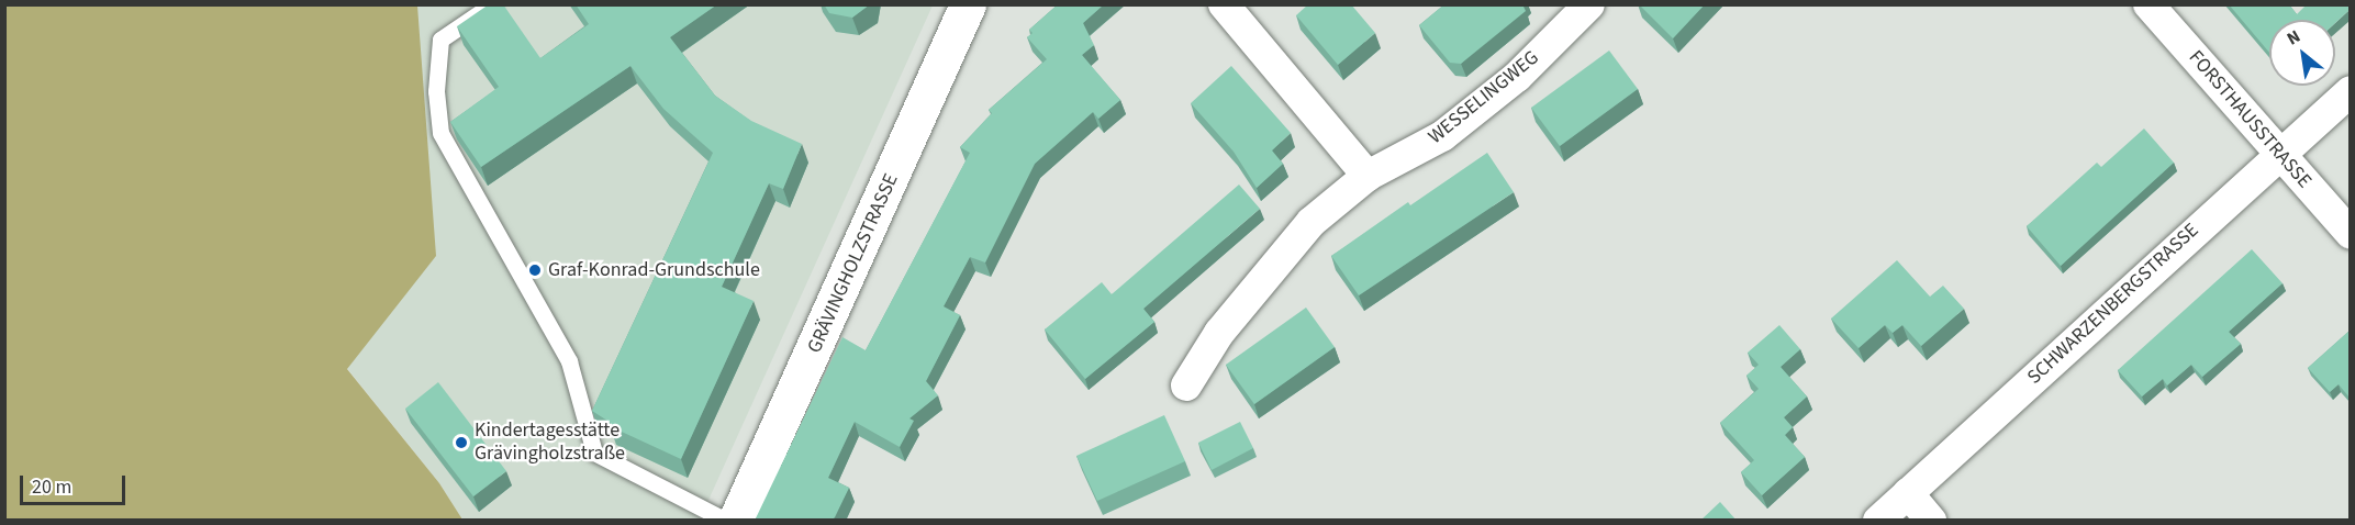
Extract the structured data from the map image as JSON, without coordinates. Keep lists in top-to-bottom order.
{
  "streets": {
    "main road": ["GRÄVINGHOLZSTRASSE"],
    "street": ["WESSELINGWEG", "FORSTHAUSSTRASSE", "SCHWARZENBERGSTRASSE"]
  },
  "crossings": [
    ["FORSTHAUSSTRASSE", "SCHWARZENBERGSTRASSE"]
  ],
  "places": ["Graf-Konrad-Grundschule", "Kindertagesstätte Grävingholzstraße"],
  "scale_bar": "20 m",
  "north": "top left"
}
